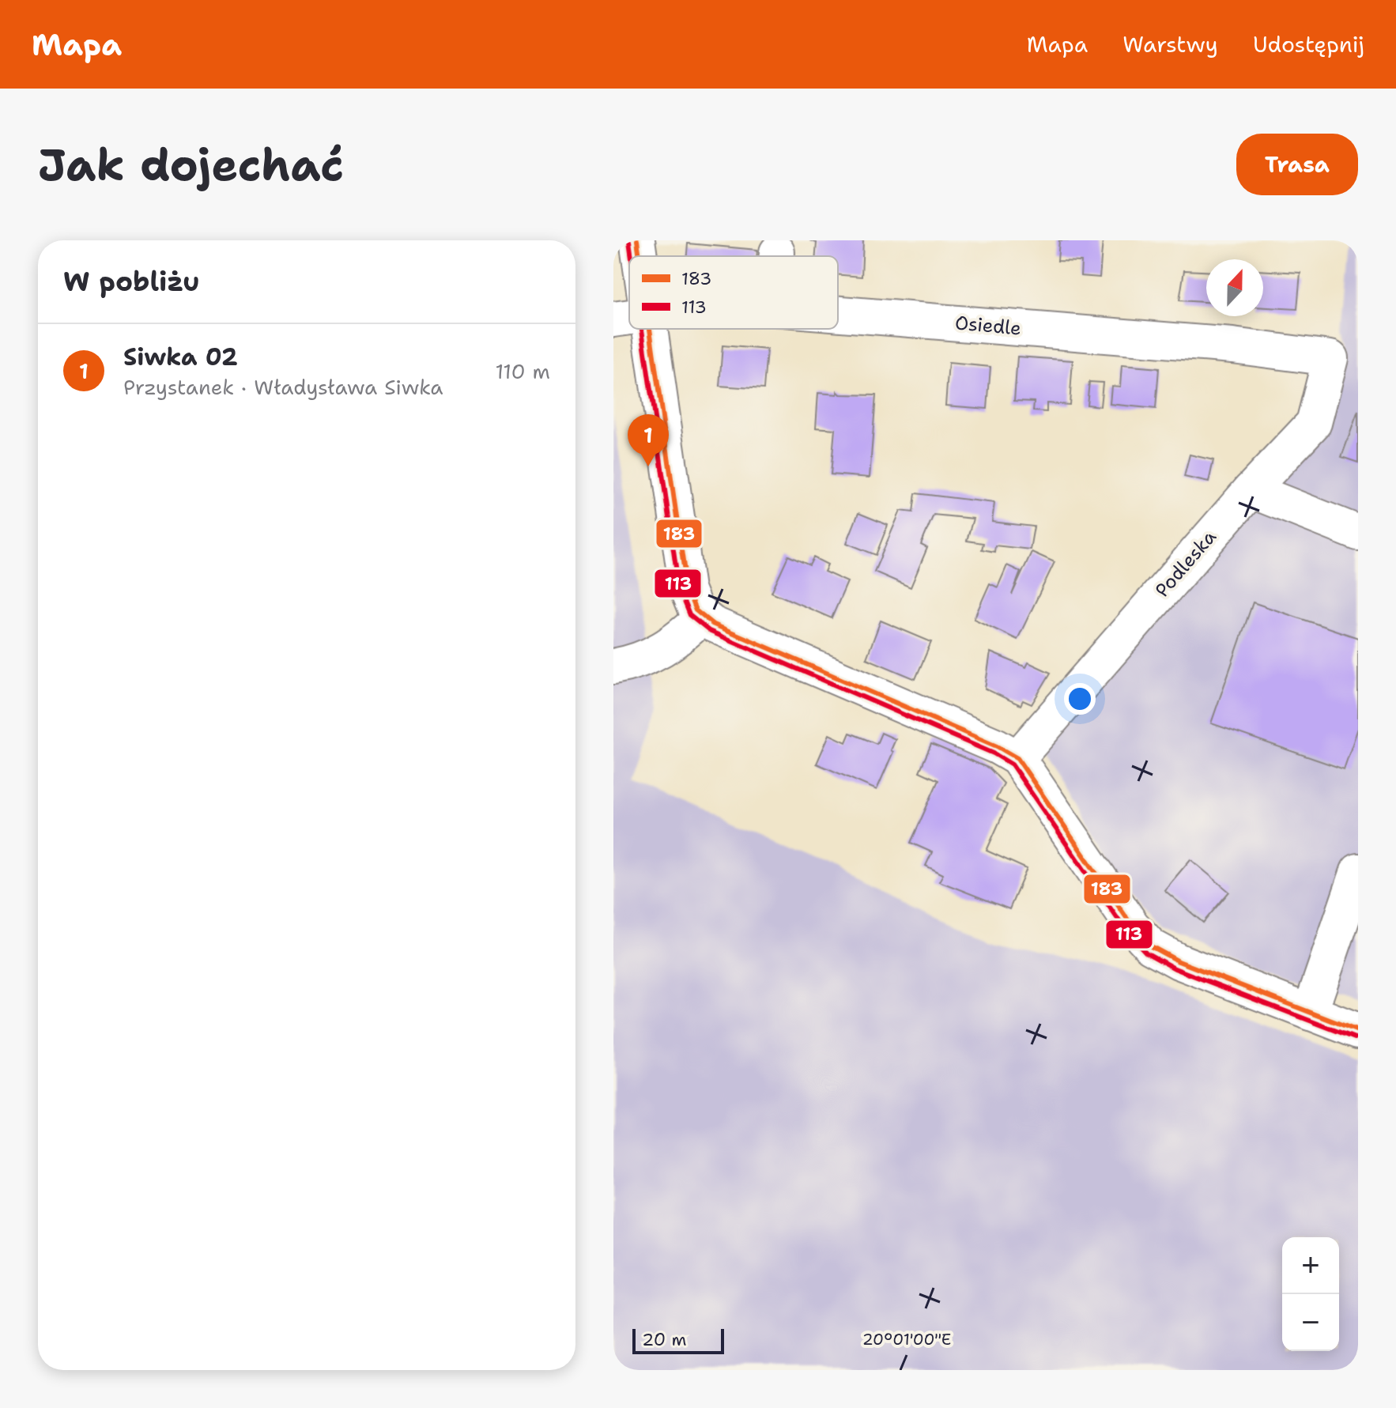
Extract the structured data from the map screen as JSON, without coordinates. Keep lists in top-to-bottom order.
{
  "streets": {
    "street": ["Osiedle", "Podleska"]
  },
  "crossings": [
    ["Osiedle", "Podleska"]
  ],
  "lines": ["transit line 183", "transit line 113"],
  "legend": ["183", "113"],
  "scale_bar": "20 m",
  "north": "top",
  "page": {
    "header": "Mapa",
    "nav": ["Mapa", "Warstwy", "Udostępnij"],
    "buttons": "Trasa",
    "title": "Jak dojechać",
    "heading": "W pobliżu",
    "list": [
      {
        "mark": "1",
        "name": "Siwka 02",
        "note": "Przystanek · Władysława Siwka",
        "value": "110 m"
      }
    ],
    "pins": "1",
    "map_buttons": ["+", "−"],
    "scale": "20 m"
  },
  "coordinates": ["20°01'00\"E"]
}
